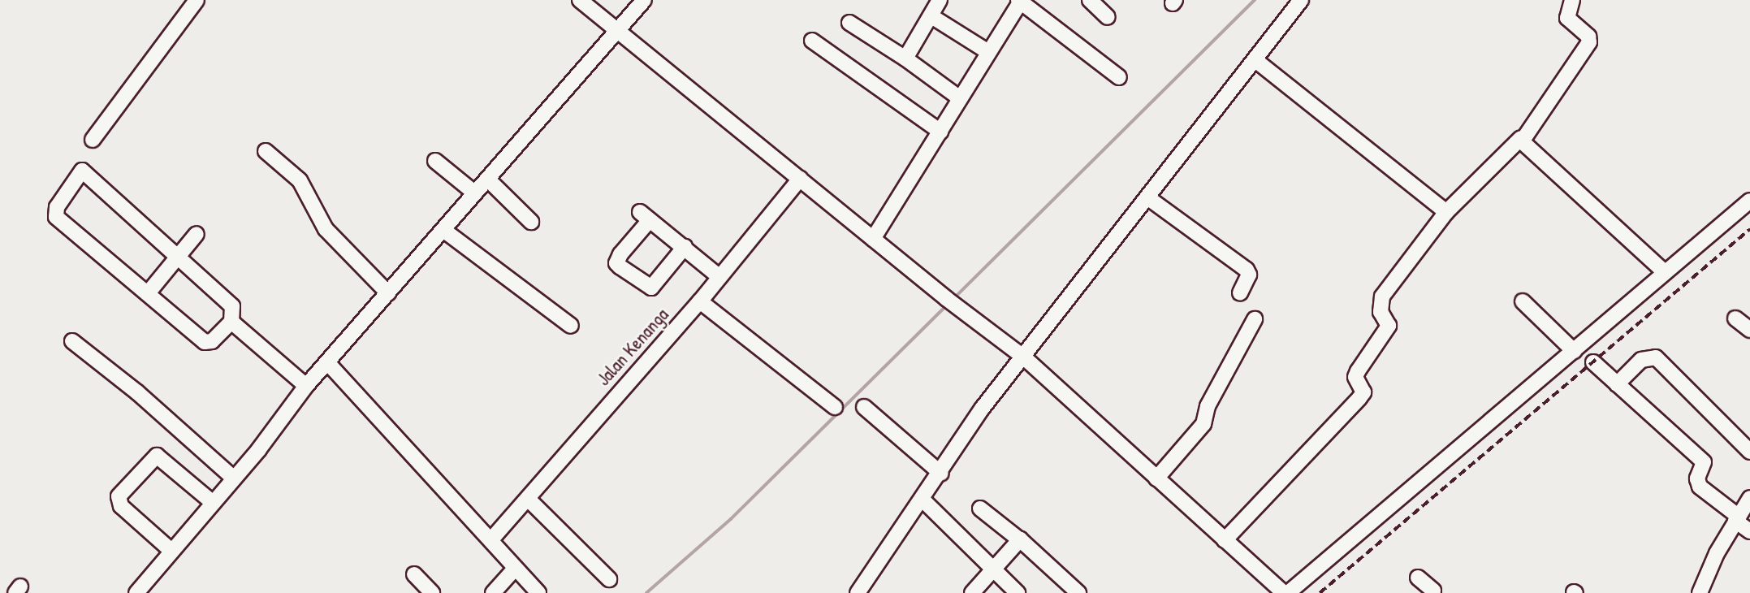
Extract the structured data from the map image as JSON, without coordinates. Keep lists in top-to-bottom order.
{
  "streets": {
    "street": ["Jalan Kenanga"]
  }
}
